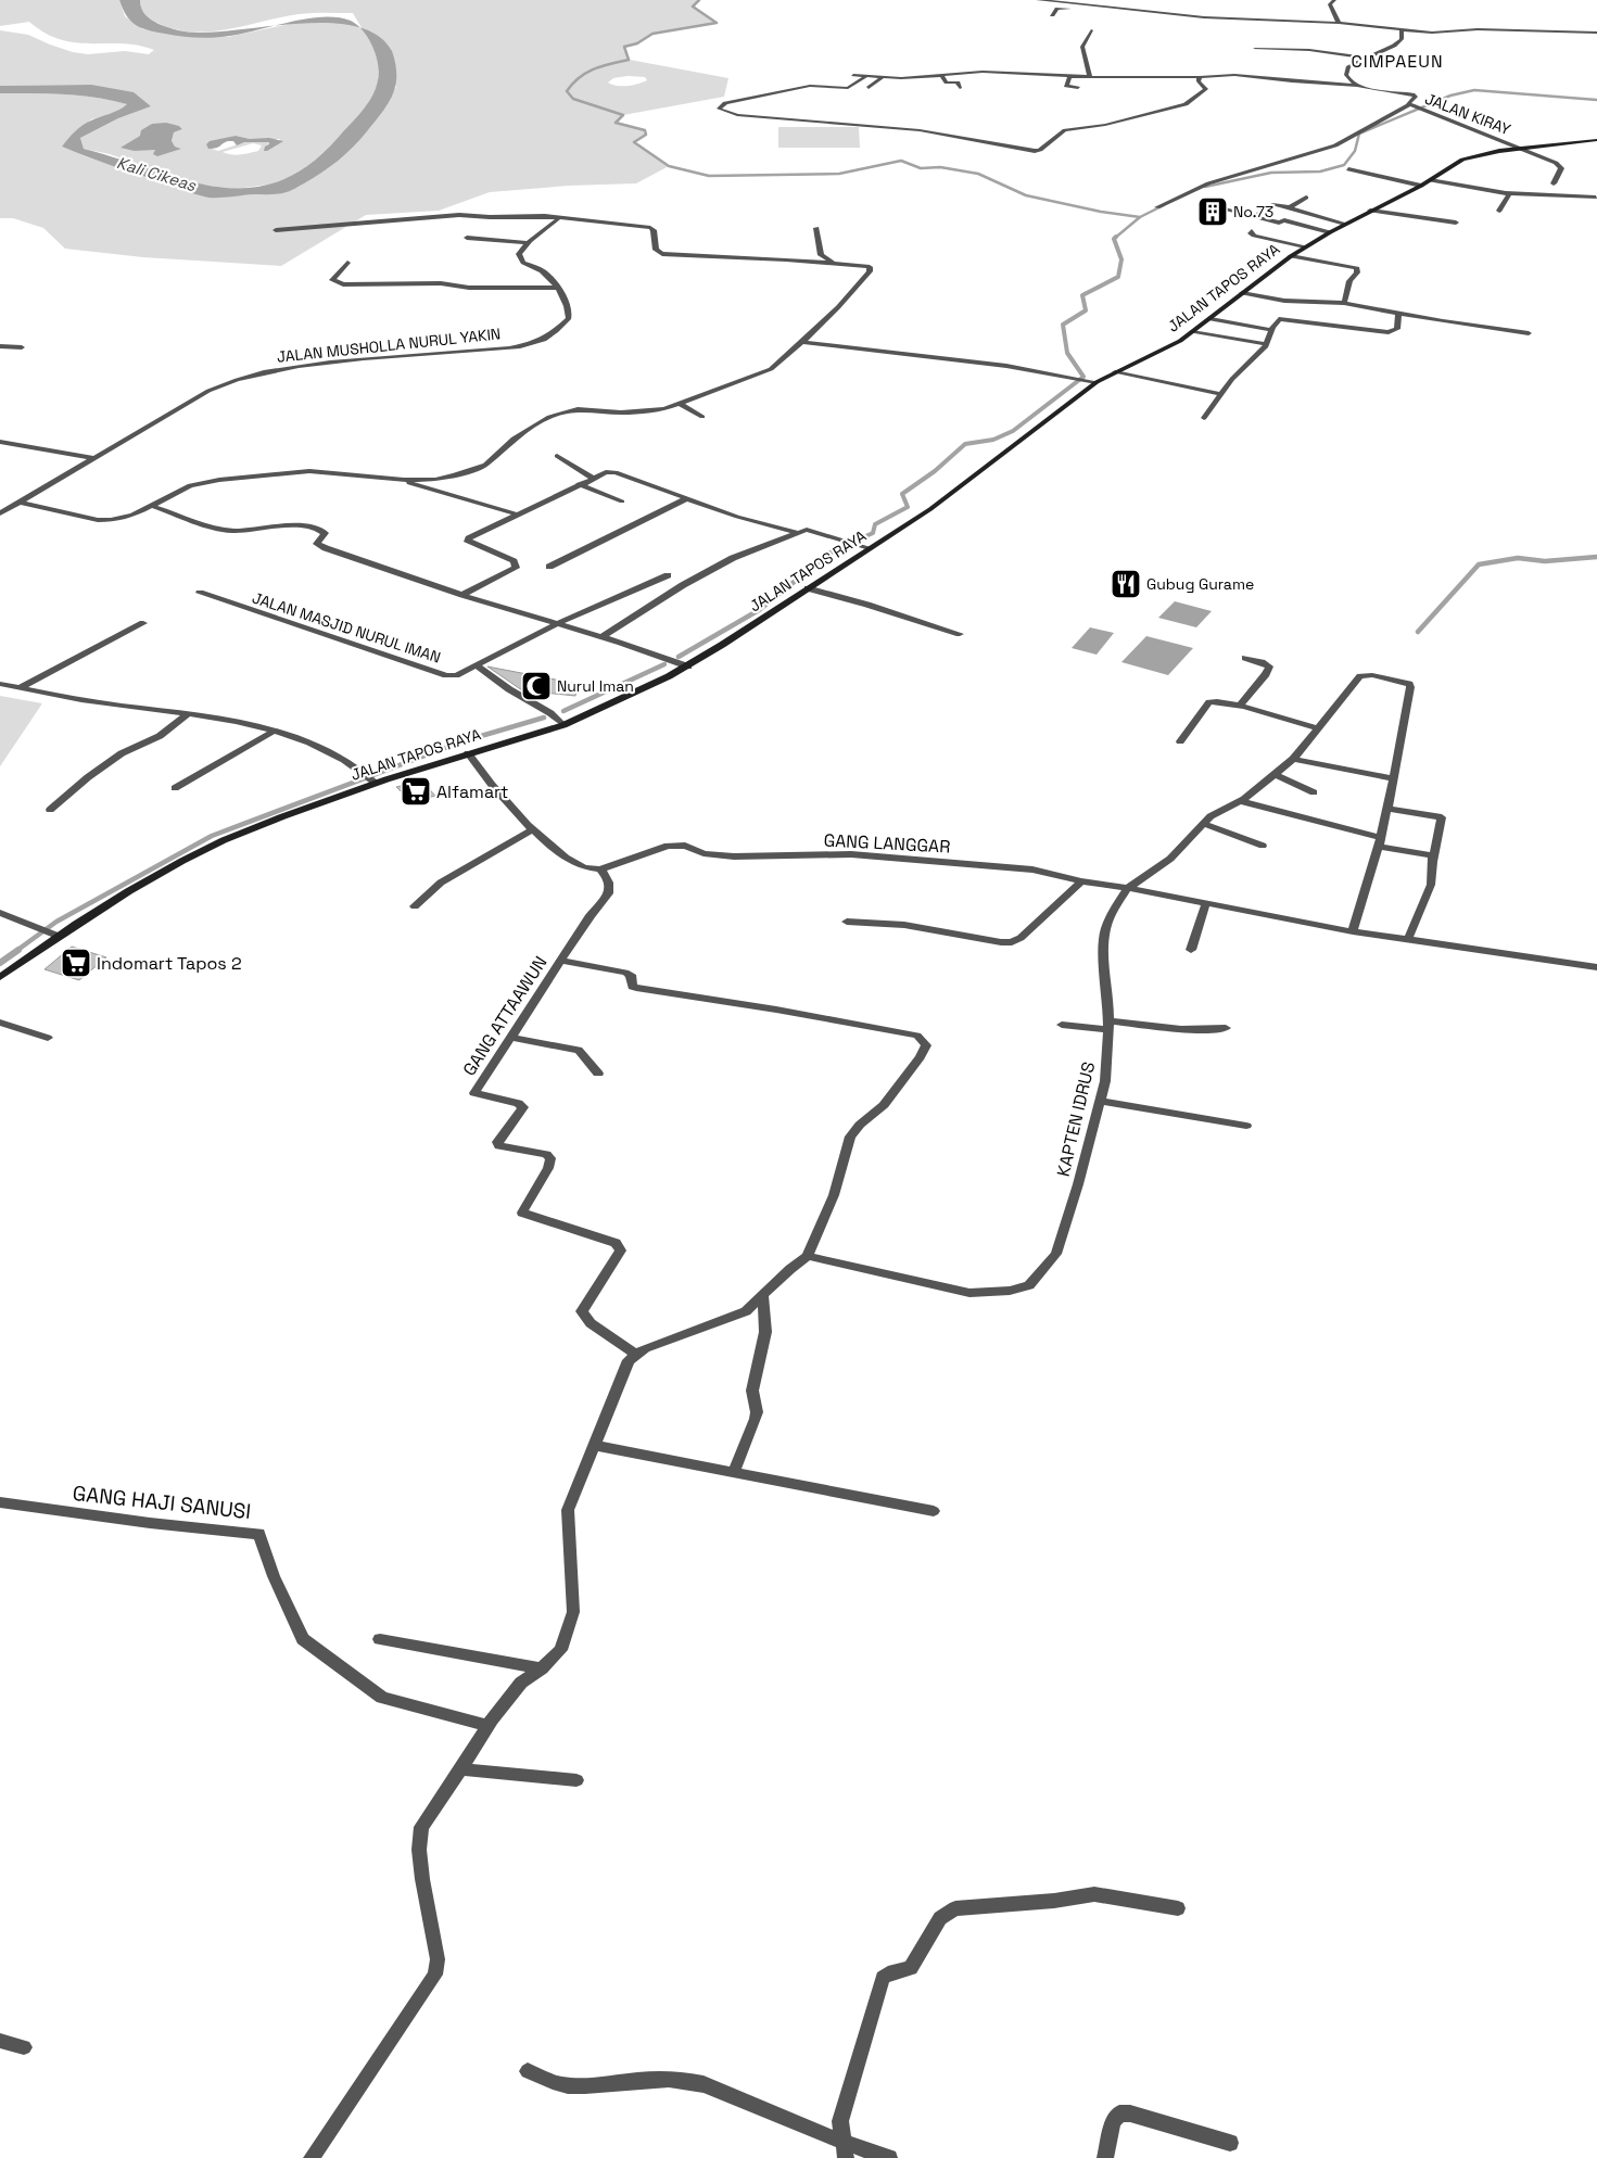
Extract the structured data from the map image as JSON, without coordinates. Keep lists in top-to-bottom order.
{
  "streets": {
    "main road": ["JALAN TAPOS RAYA"],
    "street": [
      "JALAN KIRAY",
      "JALAN MUSHOLLA NURUL YAKIN",
      "JALAN MASJID NURUL IMAN",
      "GANG LANGGAR",
      "GANG ATTAAWUN",
      "KAPTEN IDRUS",
      "GANG HAJI SANUSI"
    ]
  },
  "crossings": [
    ["JALAN KIRAY", "JALAN TAPOS RAYA"],
    ["GANG LANGGAR", "GANG ATTAAWUN"],
    ["GANG LANGGAR", "KAPTEN IDRUS"]
  ],
  "districts": ["CIMPAEUN"],
  "water": ["Kali Cikeas"],
  "places": {
    "building": ["No.73"],
    "restaurant": ["Gubug Gurame"],
    "mosque": ["Nurul Iman"],
    "supermarket": ["Alfamart", "Indomart Tapos 2"]
  }
}
